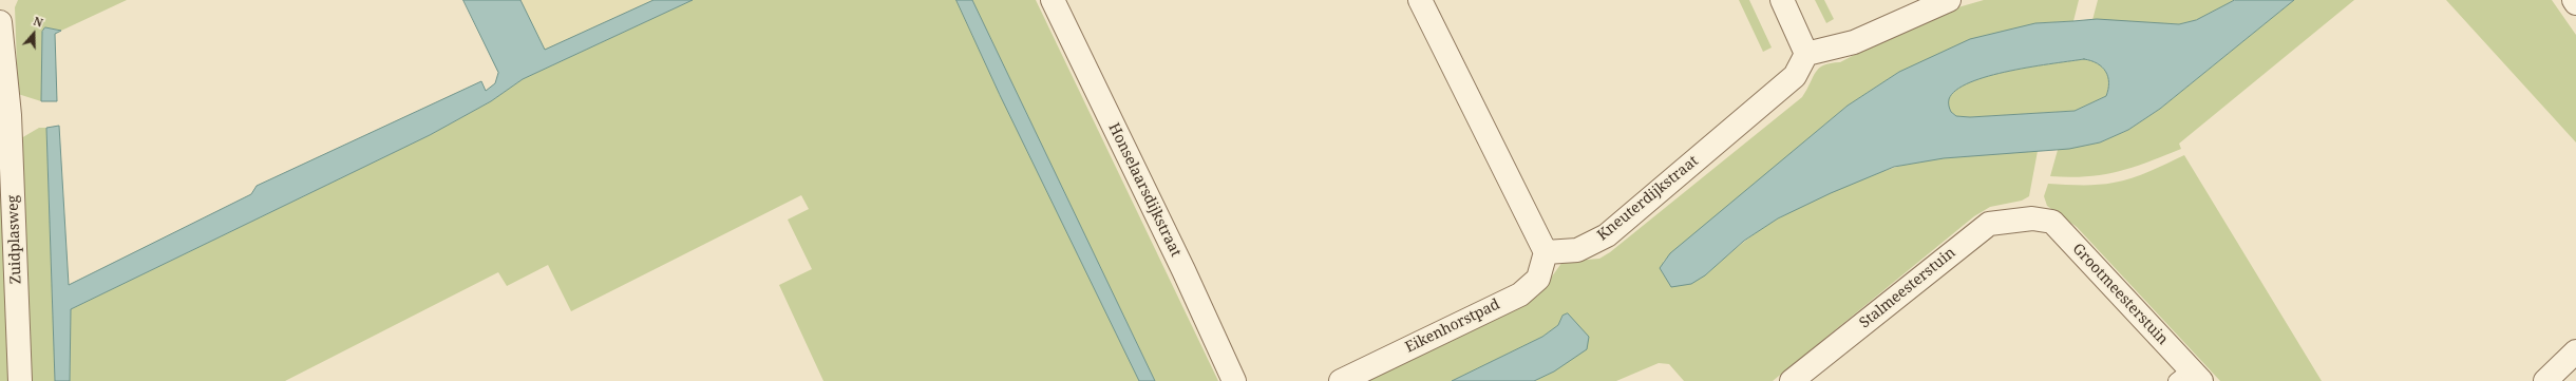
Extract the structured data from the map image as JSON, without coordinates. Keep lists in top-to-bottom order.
{
  "streets": {
    "street": [
      "Honselaarsdijkstraat",
      "Kneuterdijkstraat",
      "Zuidplasweg",
      "Stalmeesterstuin",
      "Grootmeesterstuin",
      "Eikenhorstpad"
    ]
  },
  "crossings": [
    ["Kneuterdijkstraat", "Eikenhorstpad"],
    ["Stalmeesterstuin", "Grootmeesterstuin"]
  ],
  "north": "top"
}
